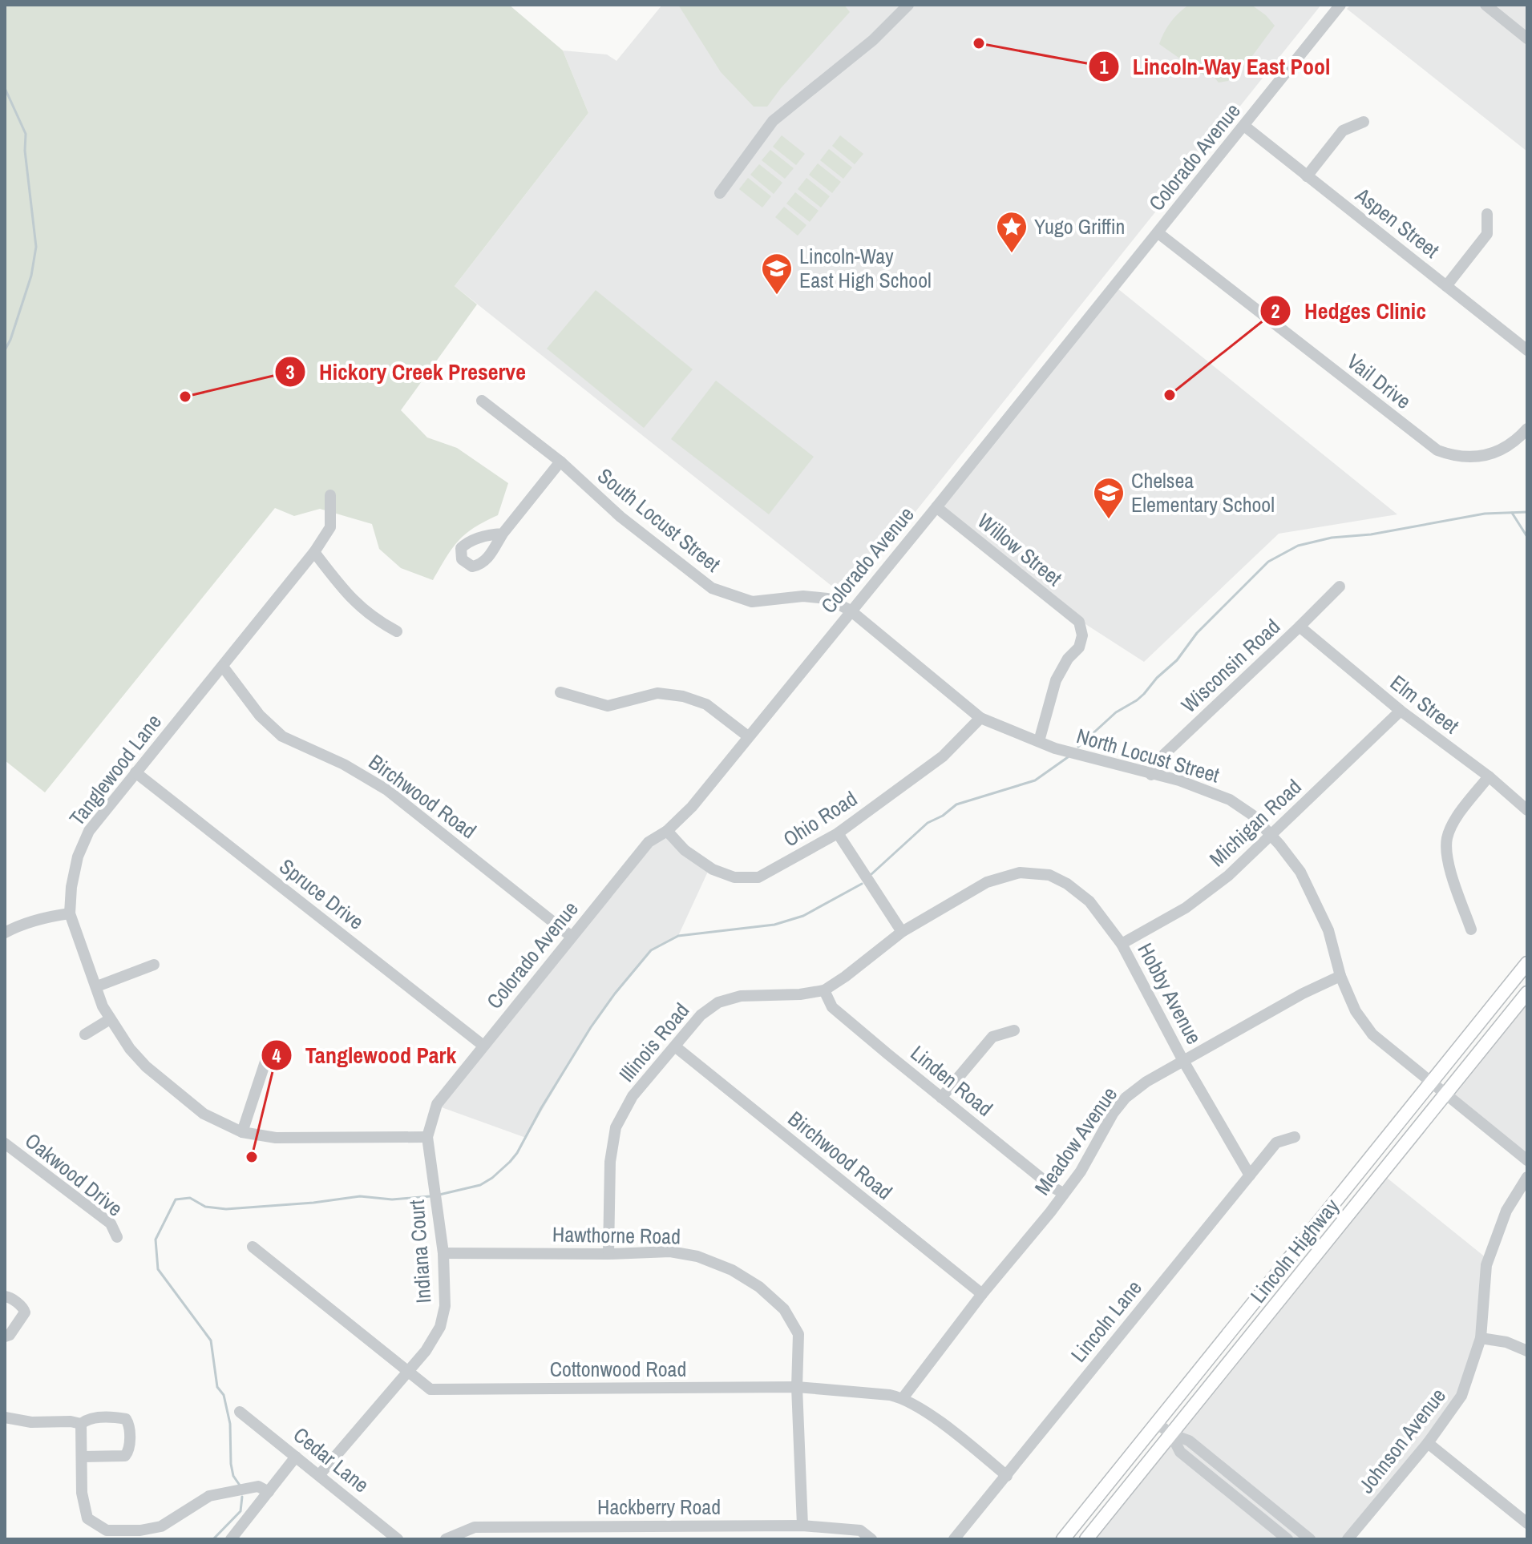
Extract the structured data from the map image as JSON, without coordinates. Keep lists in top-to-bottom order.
{
  "streets": {
    "main road": ["Lincoln Highway"],
    "street": [
      "Colorado Avenue",
      "Aspen Street",
      "Vail Drive",
      "South Locust Street",
      "Willow Street",
      "Wisconsin Road",
      "Elm Street",
      "North Locust Street",
      "Tanglewood Lane",
      "Birchwood Road",
      "Ohio Road",
      "Michigan Road",
      "Spruce Drive",
      "Hobby Avenue",
      "Illinois Road",
      "Linden Road",
      "Meadow Avenue",
      "Oakwood Drive",
      "Hawthorne Road",
      "Indiana Court",
      "Lincoln Lane",
      "Cottonwood Road",
      "Johnson Avenue",
      "Cedar Lane",
      "Hackberry Road"
    ]
  },
  "crossings": [
    ["Colorado Avenue", "Aspen Street"],
    ["Colorado Avenue", "Vail Drive"],
    ["Colorado Avenue", "South Locust Street"],
    ["Colorado Avenue", "Willow Street"],
    ["Colorado Avenue", "North Locust Street"],
    ["Colorado Avenue", "Tanglewood Lane"],
    ["Colorado Avenue", "Birchwood Road"],
    ["Colorado Avenue", "Ohio Road"],
    ["Colorado Avenue", "Spruce Drive"],
    ["Colorado Avenue", "Indiana Court"],
    ["South Locust Street", "North Locust Street"],
    ["Willow Street", "North Locust Street"],
    ["Wisconsin Road", "Elm Street"],
    ["Wisconsin Road", "North Locust Street"],
    ["Elm Street", "Michigan Road"],
    ["North Locust Street", "Ohio Road"],
    ["North Locust Street", "Michigan Road"],
    ["North Locust Street", "Meadow Avenue"],
    ["North Locust Street", "Lincoln Highway"],
    ["Tanglewood Lane", "Birchwood Road"],
    ["Tanglewood Lane", "Spruce Drive"],
    ["Tanglewood Lane", "Indiana Court"],
    ["Birchwood Road", "Illinois Road"],
    ["Birchwood Road", "Meadow Avenue"],
    ["Michigan Road", "Hobby Avenue"],
    ["Hobby Avenue", "Illinois Road"],
    ["Hobby Avenue", "Meadow Avenue"],
    ["Hobby Avenue", "Lincoln Lane"],
    ["Illinois Road", "Linden Road"],
    ["Illinois Road", "Hawthorne Road"],
    ["Linden Road", "Meadow Avenue"],
    ["Meadow Avenue", "Cottonwood Road"],
    ["Hawthorne Road", "Indiana Court"],
    ["Hawthorne Road", "Cottonwood Road"],
    ["Hawthorne Road", "Hackberry Road"],
    ["Indiana Court", "Cottonwood Road"],
    ["Indiana Court", "Cedar Lane"],
    ["Lincoln Lane", "Cottonwood Road"]
  ],
  "places": {
    "other": [
      "Lincoln-Way East Pool",
      "Hedges Clinic",
      "Hickory Creek Preserve",
      "Tanglewood Park"
    ],
    "place": ["Yugo Griffin"],
    "school or university": ["Lincoln-Way East High School", "Chelsea Elementary School"]
  }
}
